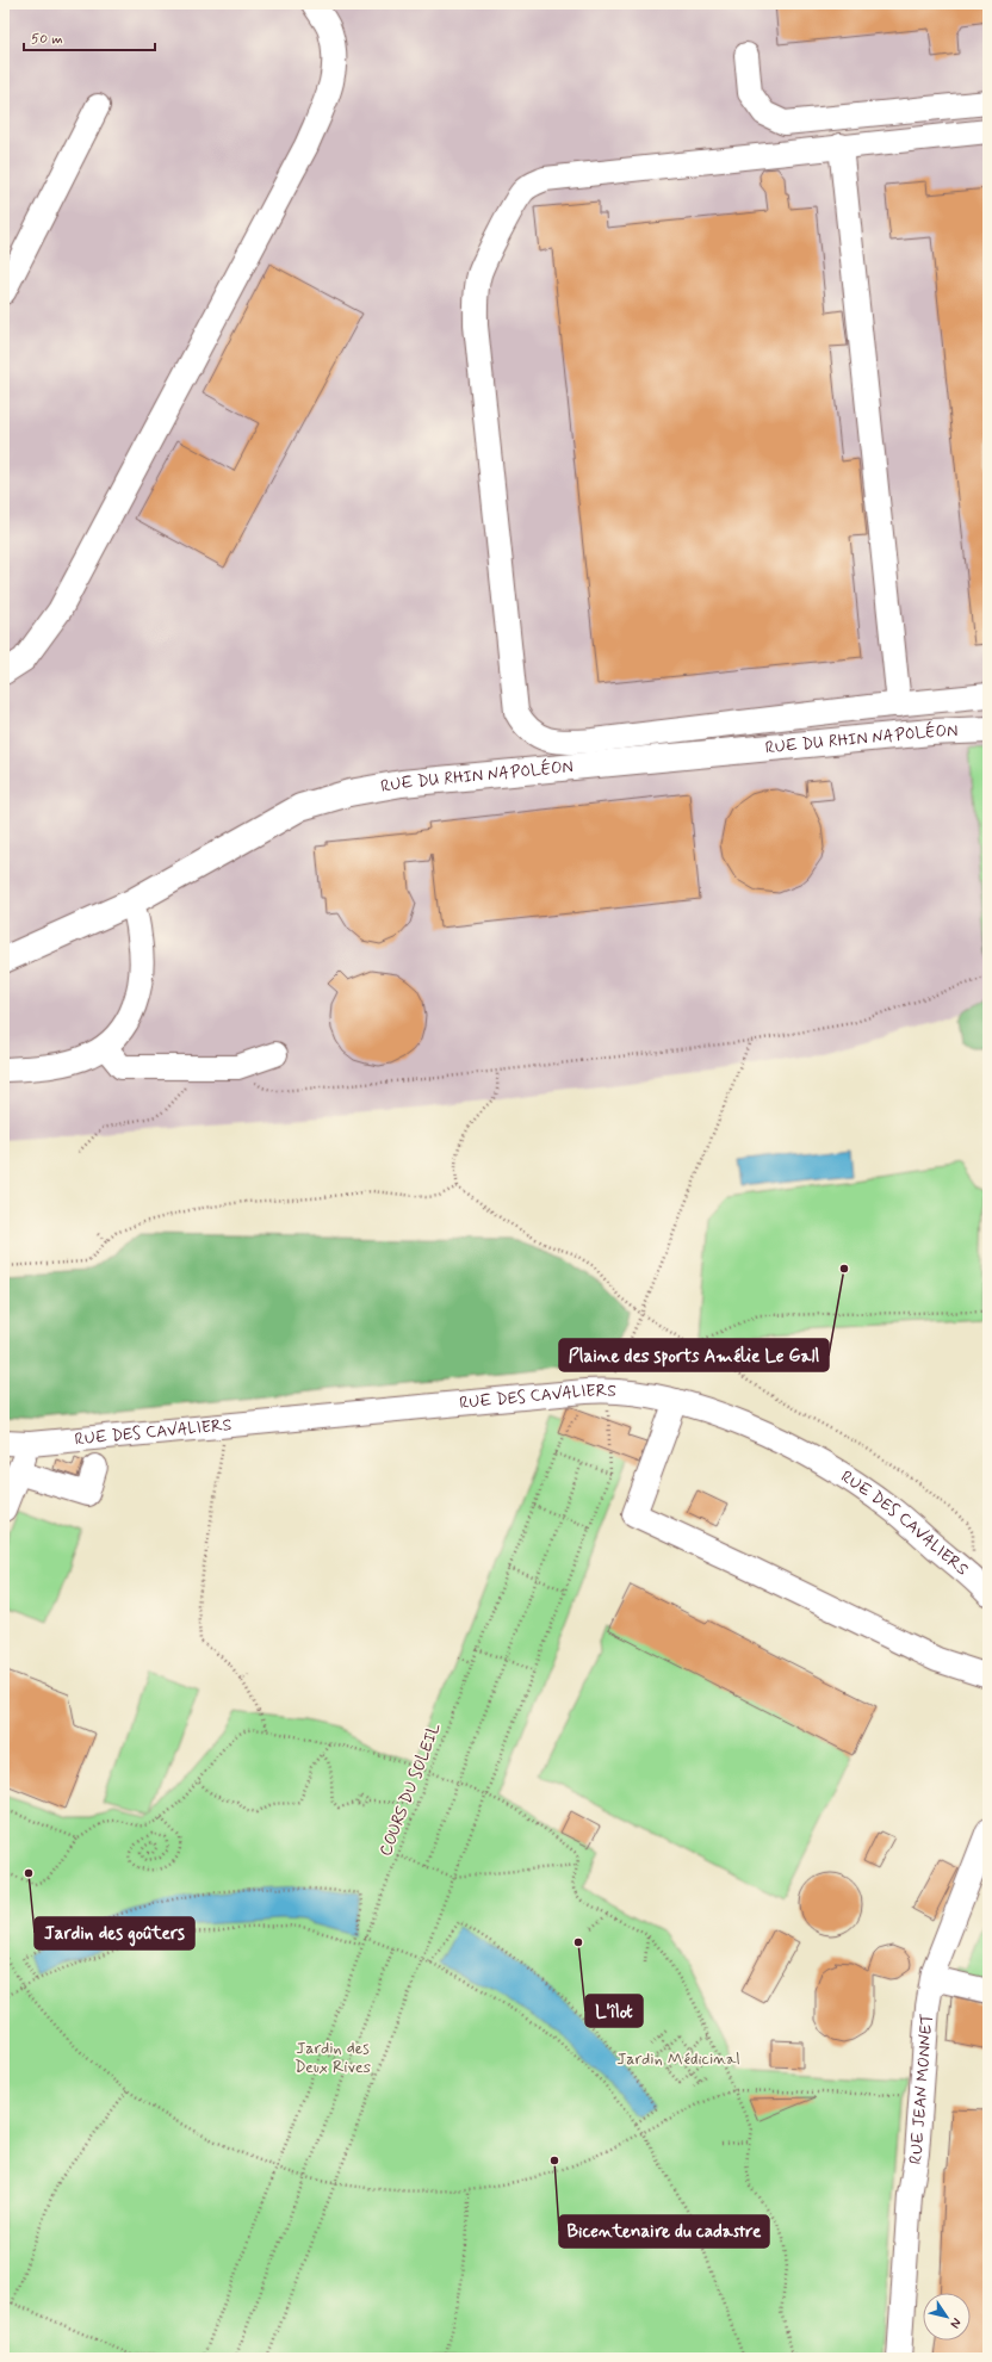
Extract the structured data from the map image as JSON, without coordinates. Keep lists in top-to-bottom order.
{
  "streets": {
    "main road": ["RUE DU RHIN NAPOLÉON"],
    "street": ["RUE DES CAVALIERS", "RUE JEAN MONNET"],
    "path": ["COURS DU SOLEIL"]
  },
  "parks": ["Jardin des Deux Rives", "Jardin Médicinal"],
  "places": [
    "Plaine des sports Amélie Le Gall",
    "Jardin des goûters",
    "L'îlot",
    "Bicentenaire du cadastre"
  ],
  "scale_bar": "50 m",
  "north": "bottom right"
}
